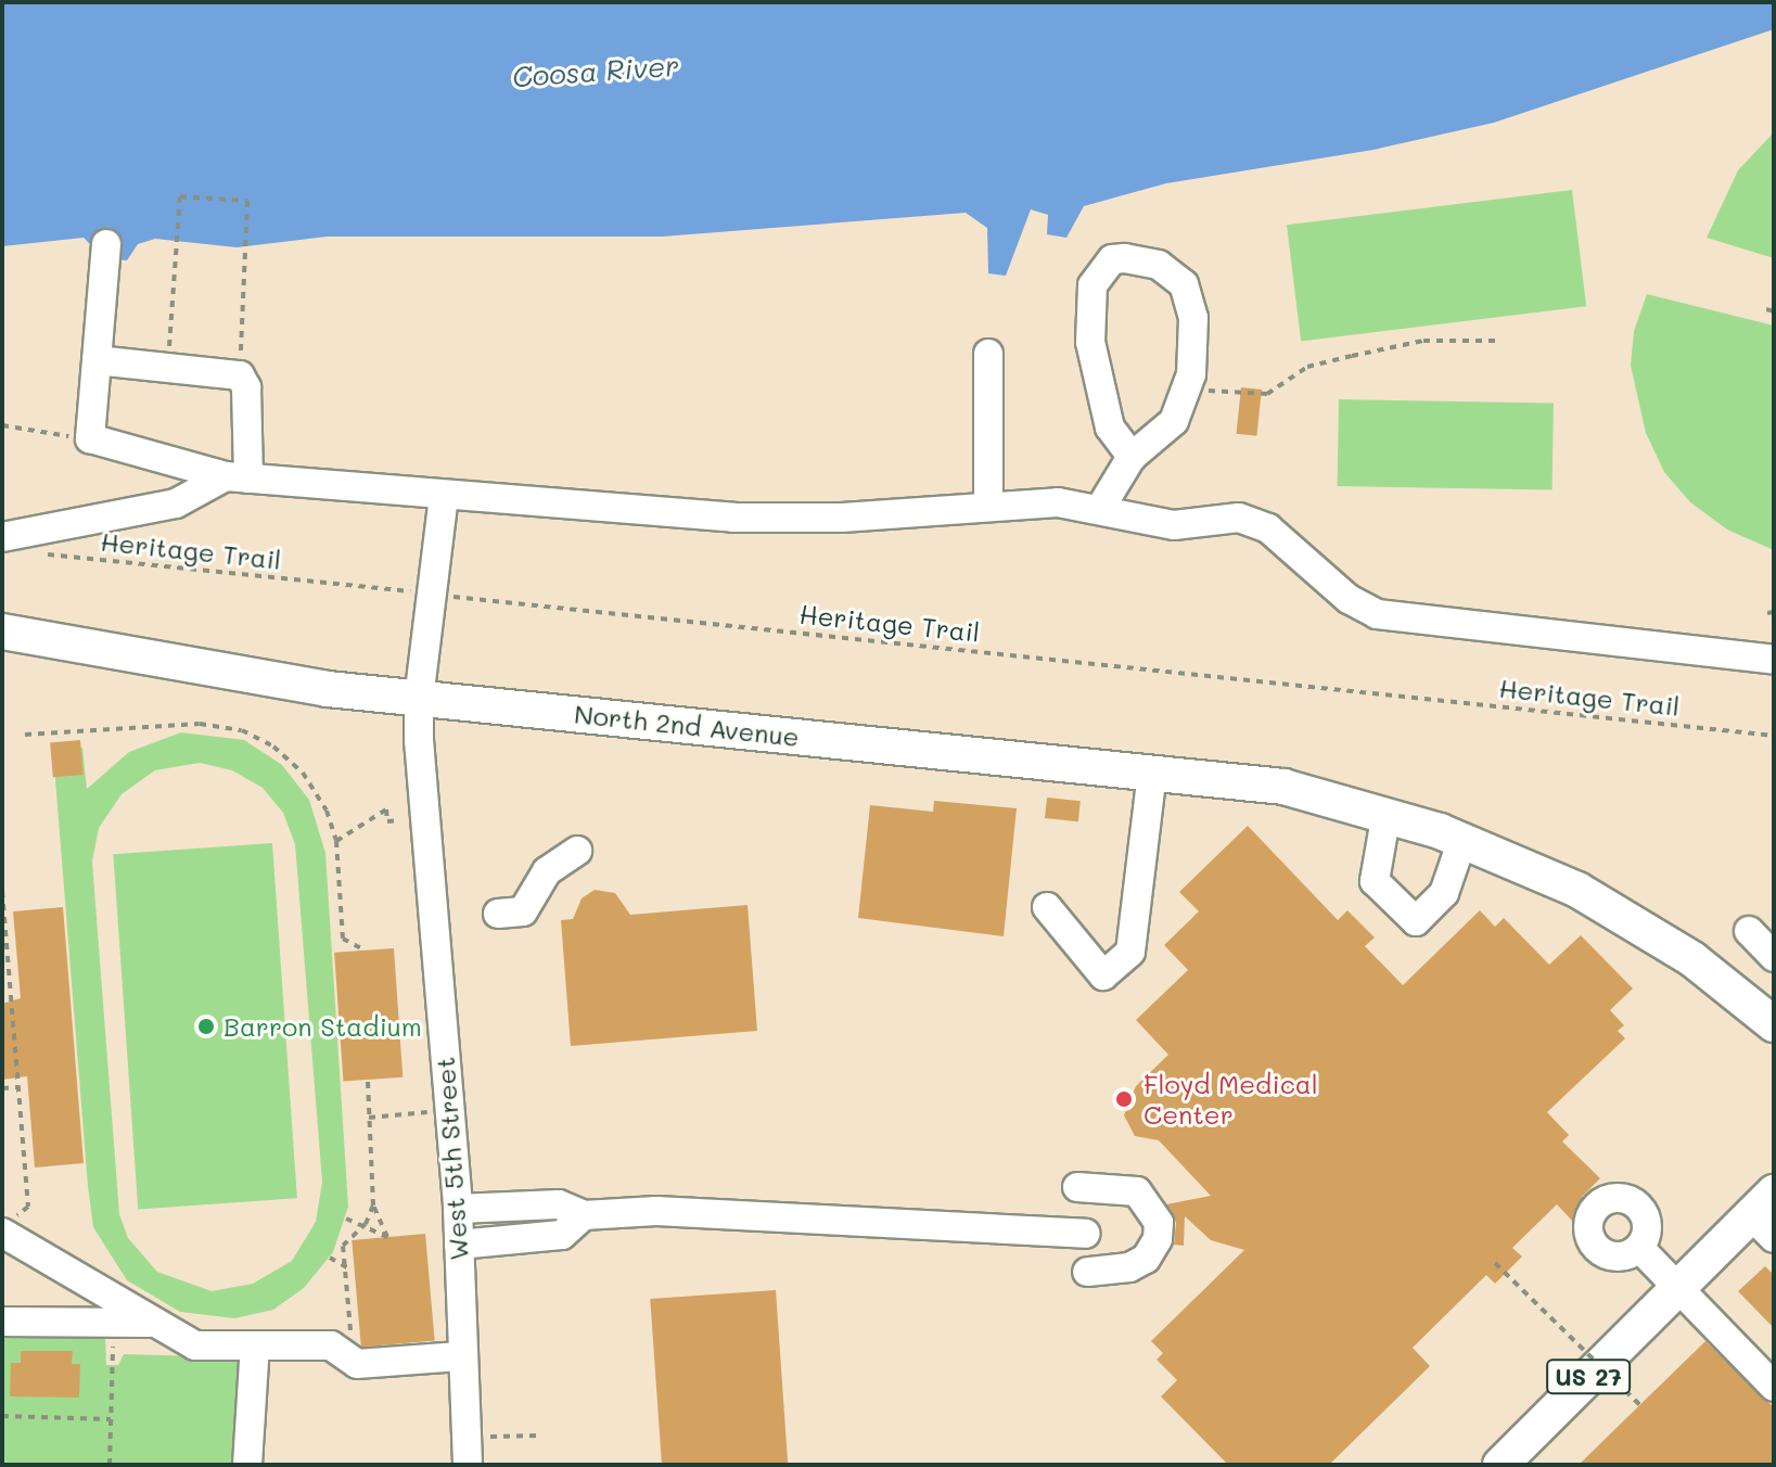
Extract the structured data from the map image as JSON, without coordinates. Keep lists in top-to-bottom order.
{
  "streets": {
    "main road": ["North 2nd Avenue", "US 27"],
    "street": ["West 5th Street"],
    "path": ["Heritage Trail"]
  },
  "crossings": [
    ["Heritage Trail", "West 5th Street"],
    ["North 2nd Avenue", "West 5th Street"]
  ],
  "water": ["Coosa River"],
  "places": ["Barron Stadium", "Floyd Medical Center"]
}
